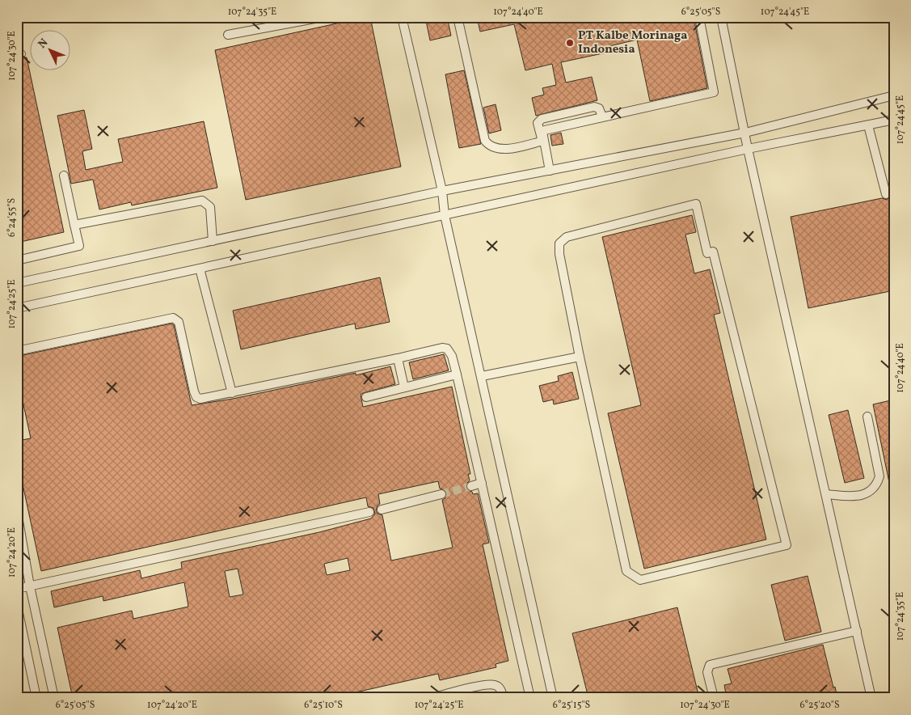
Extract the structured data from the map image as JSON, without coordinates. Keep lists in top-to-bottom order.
{
  "places": ["PT Kalbe Morinaga Indonesia"],
  "north": "top left",
  "coordinates": [
    "107°24'35\"E",
    "107°24'40\"E",
    "6°25'05\"S",
    "107°24'45\"E",
    "107°24'30\"E",
    "6°24'55\"S",
    "107°24'25\"E",
    "107°24'20\"E",
    "6°25'10\"S",
    "6°25'15\"S",
    "6°25'20\"S"
  ]
}
